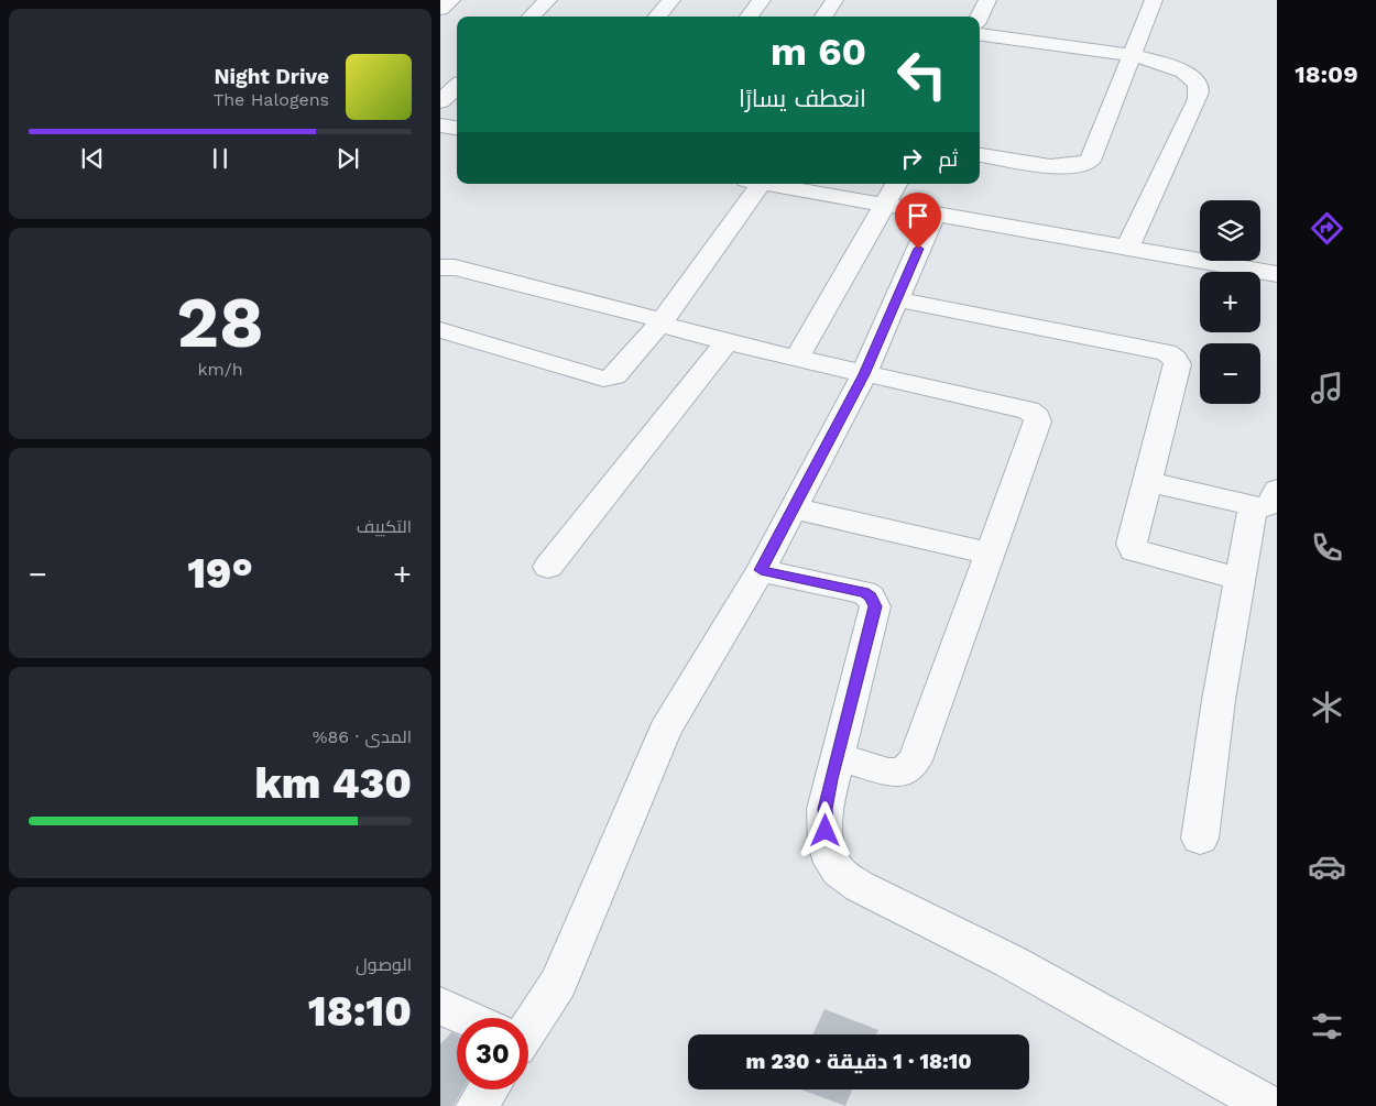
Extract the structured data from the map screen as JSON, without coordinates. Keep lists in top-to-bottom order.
{
  "page": {
    "tabs": "18:09",
    "turn": ["60 m", "انعطف يسارًا"],
    "song": ["Night Drive", "The Halogens"],
    "then": "ثم",
    "map_buttons": ["+", "−"],
    "tile": [
      ["28", "km/h"],
      "التكييف",
      ["المدى · 86%", "430 km"],
      ["الوصول", "18:10"]
    ],
    "heat": ["−", "19°", "+"],
    "limit": "30",
    "trip": "18:10 · 1 دقيقة · 230 m"
  }
}
